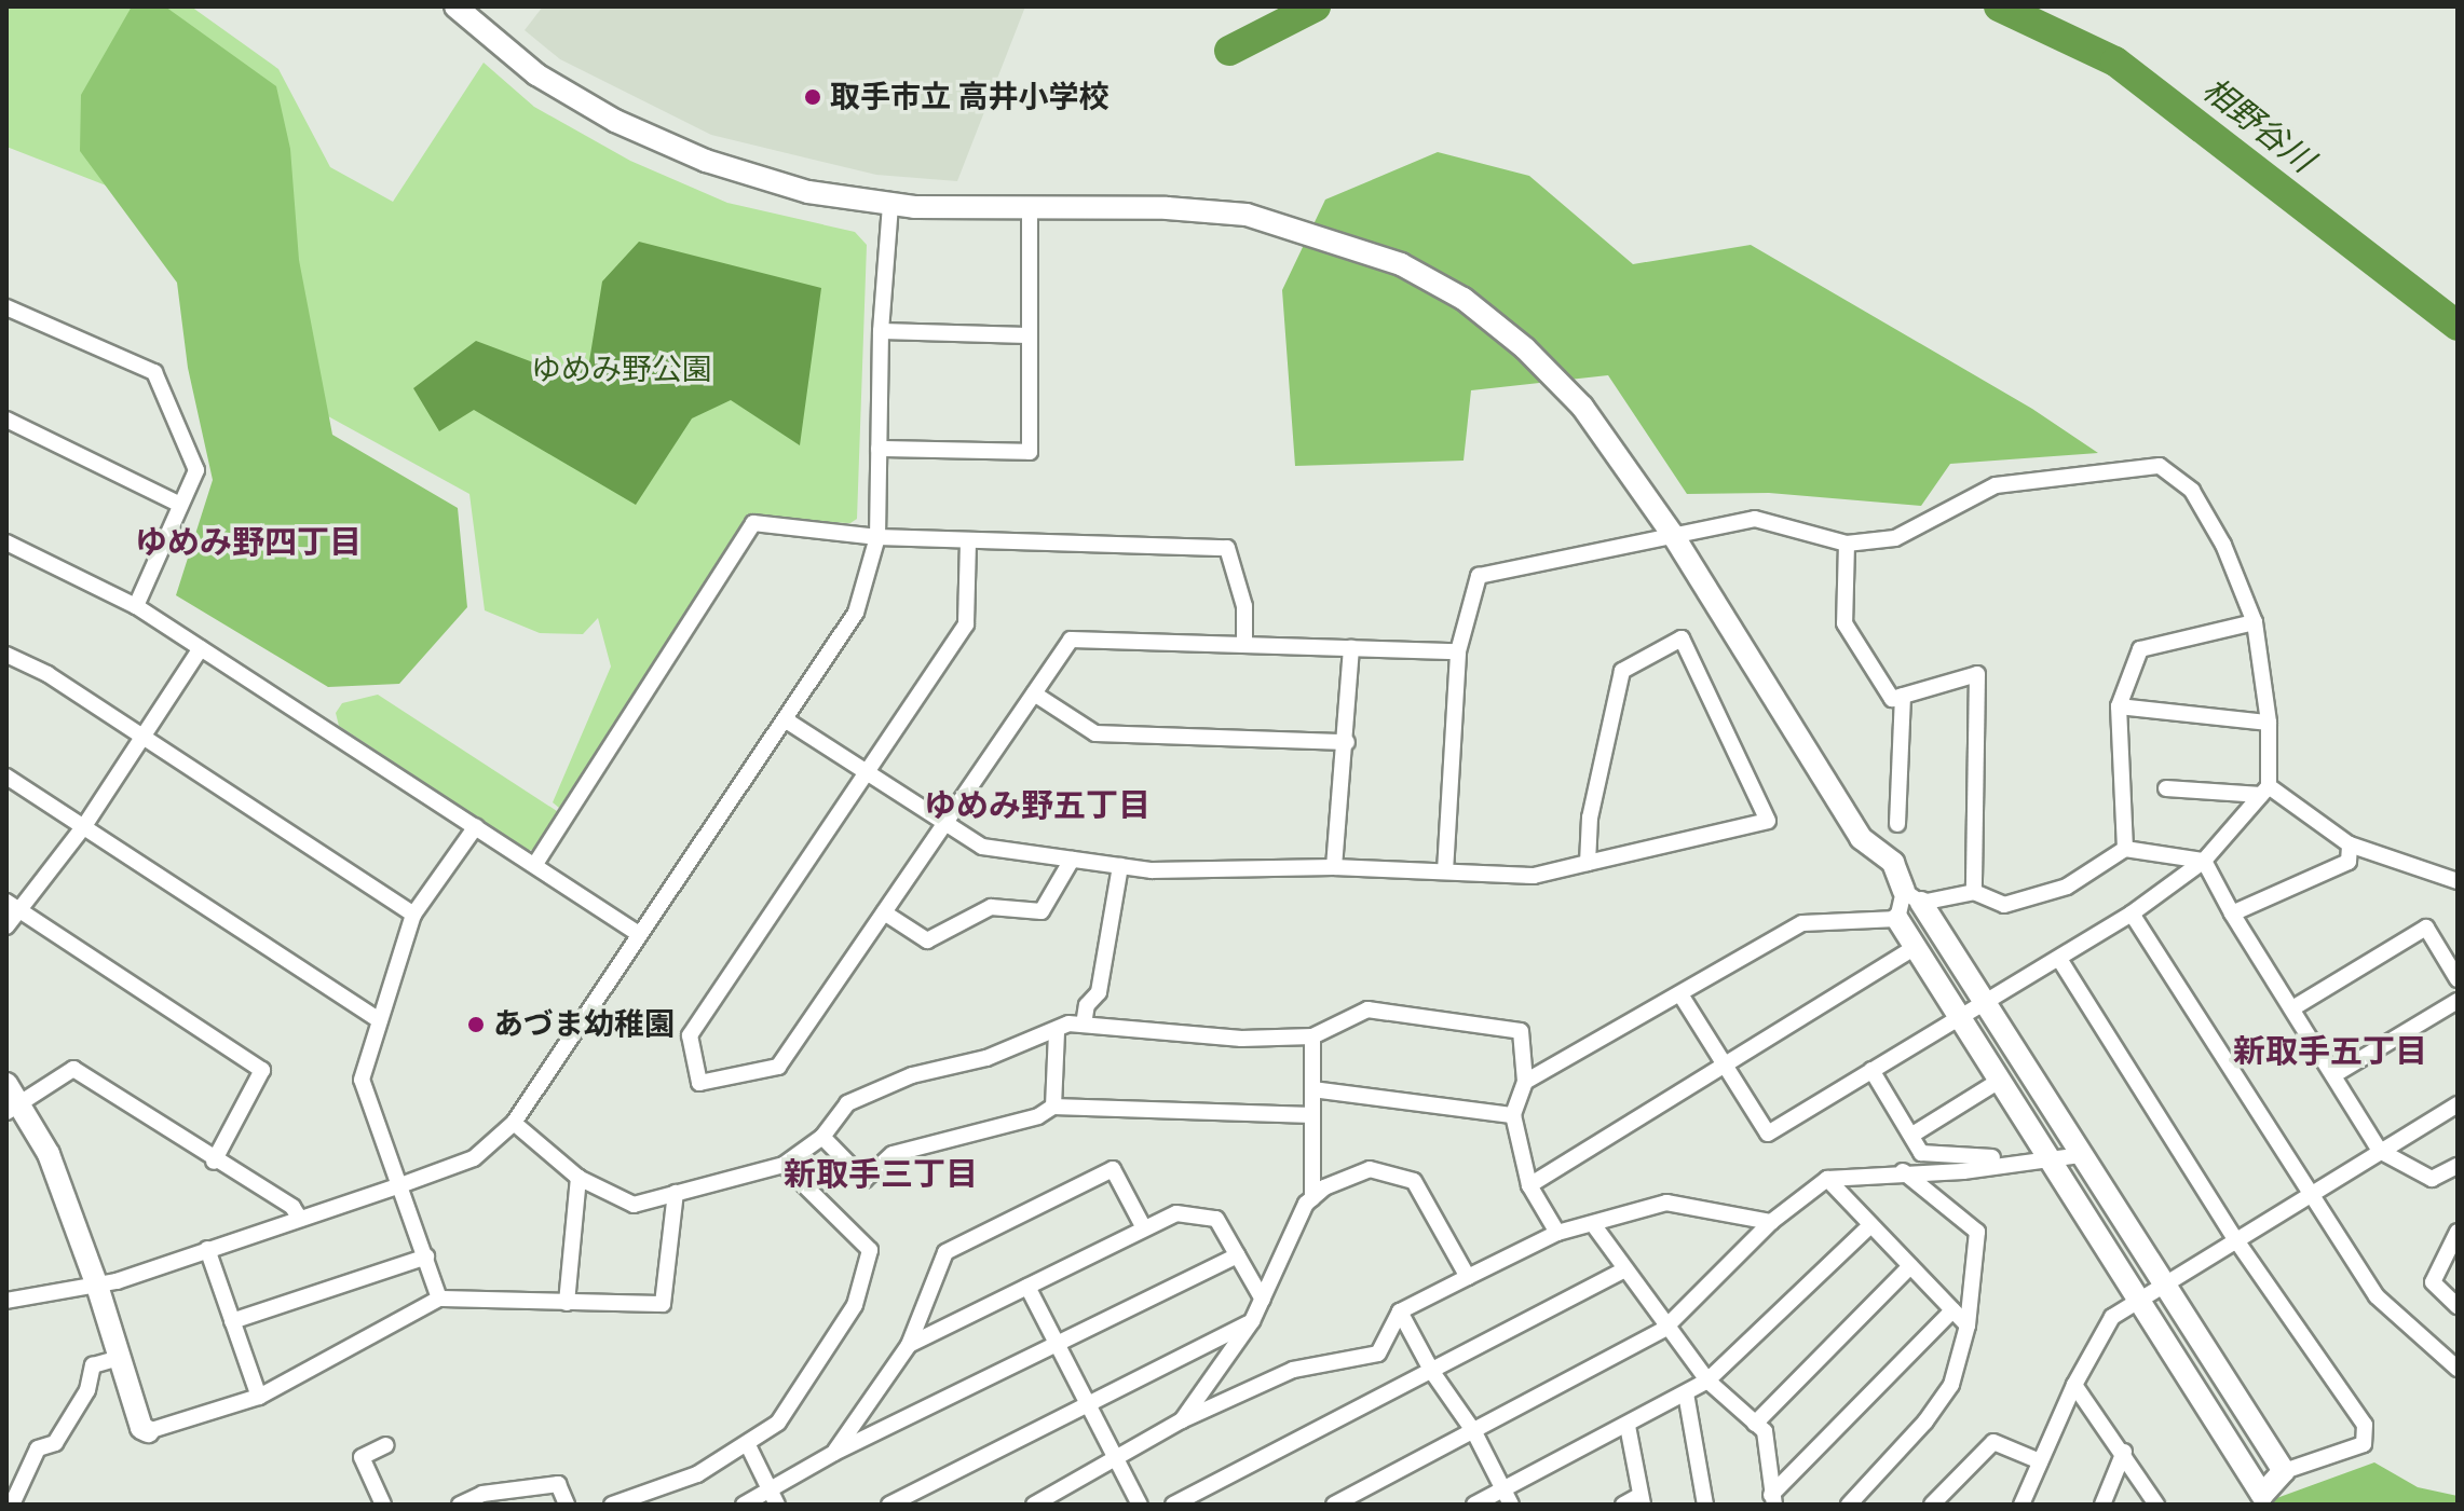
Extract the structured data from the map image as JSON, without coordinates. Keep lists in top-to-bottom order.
{
  "districts": [
    "ゆめみ野四丁目",
    "ゆめみ野五丁目",
    "新取手五丁目",
    "新取手三丁目"
  ],
  "water": ["相野谷川"],
  "parks": ["ゆめみ野公園"],
  "places": ["取手市立 高井小学校", "あづま幼稚園"]
}
